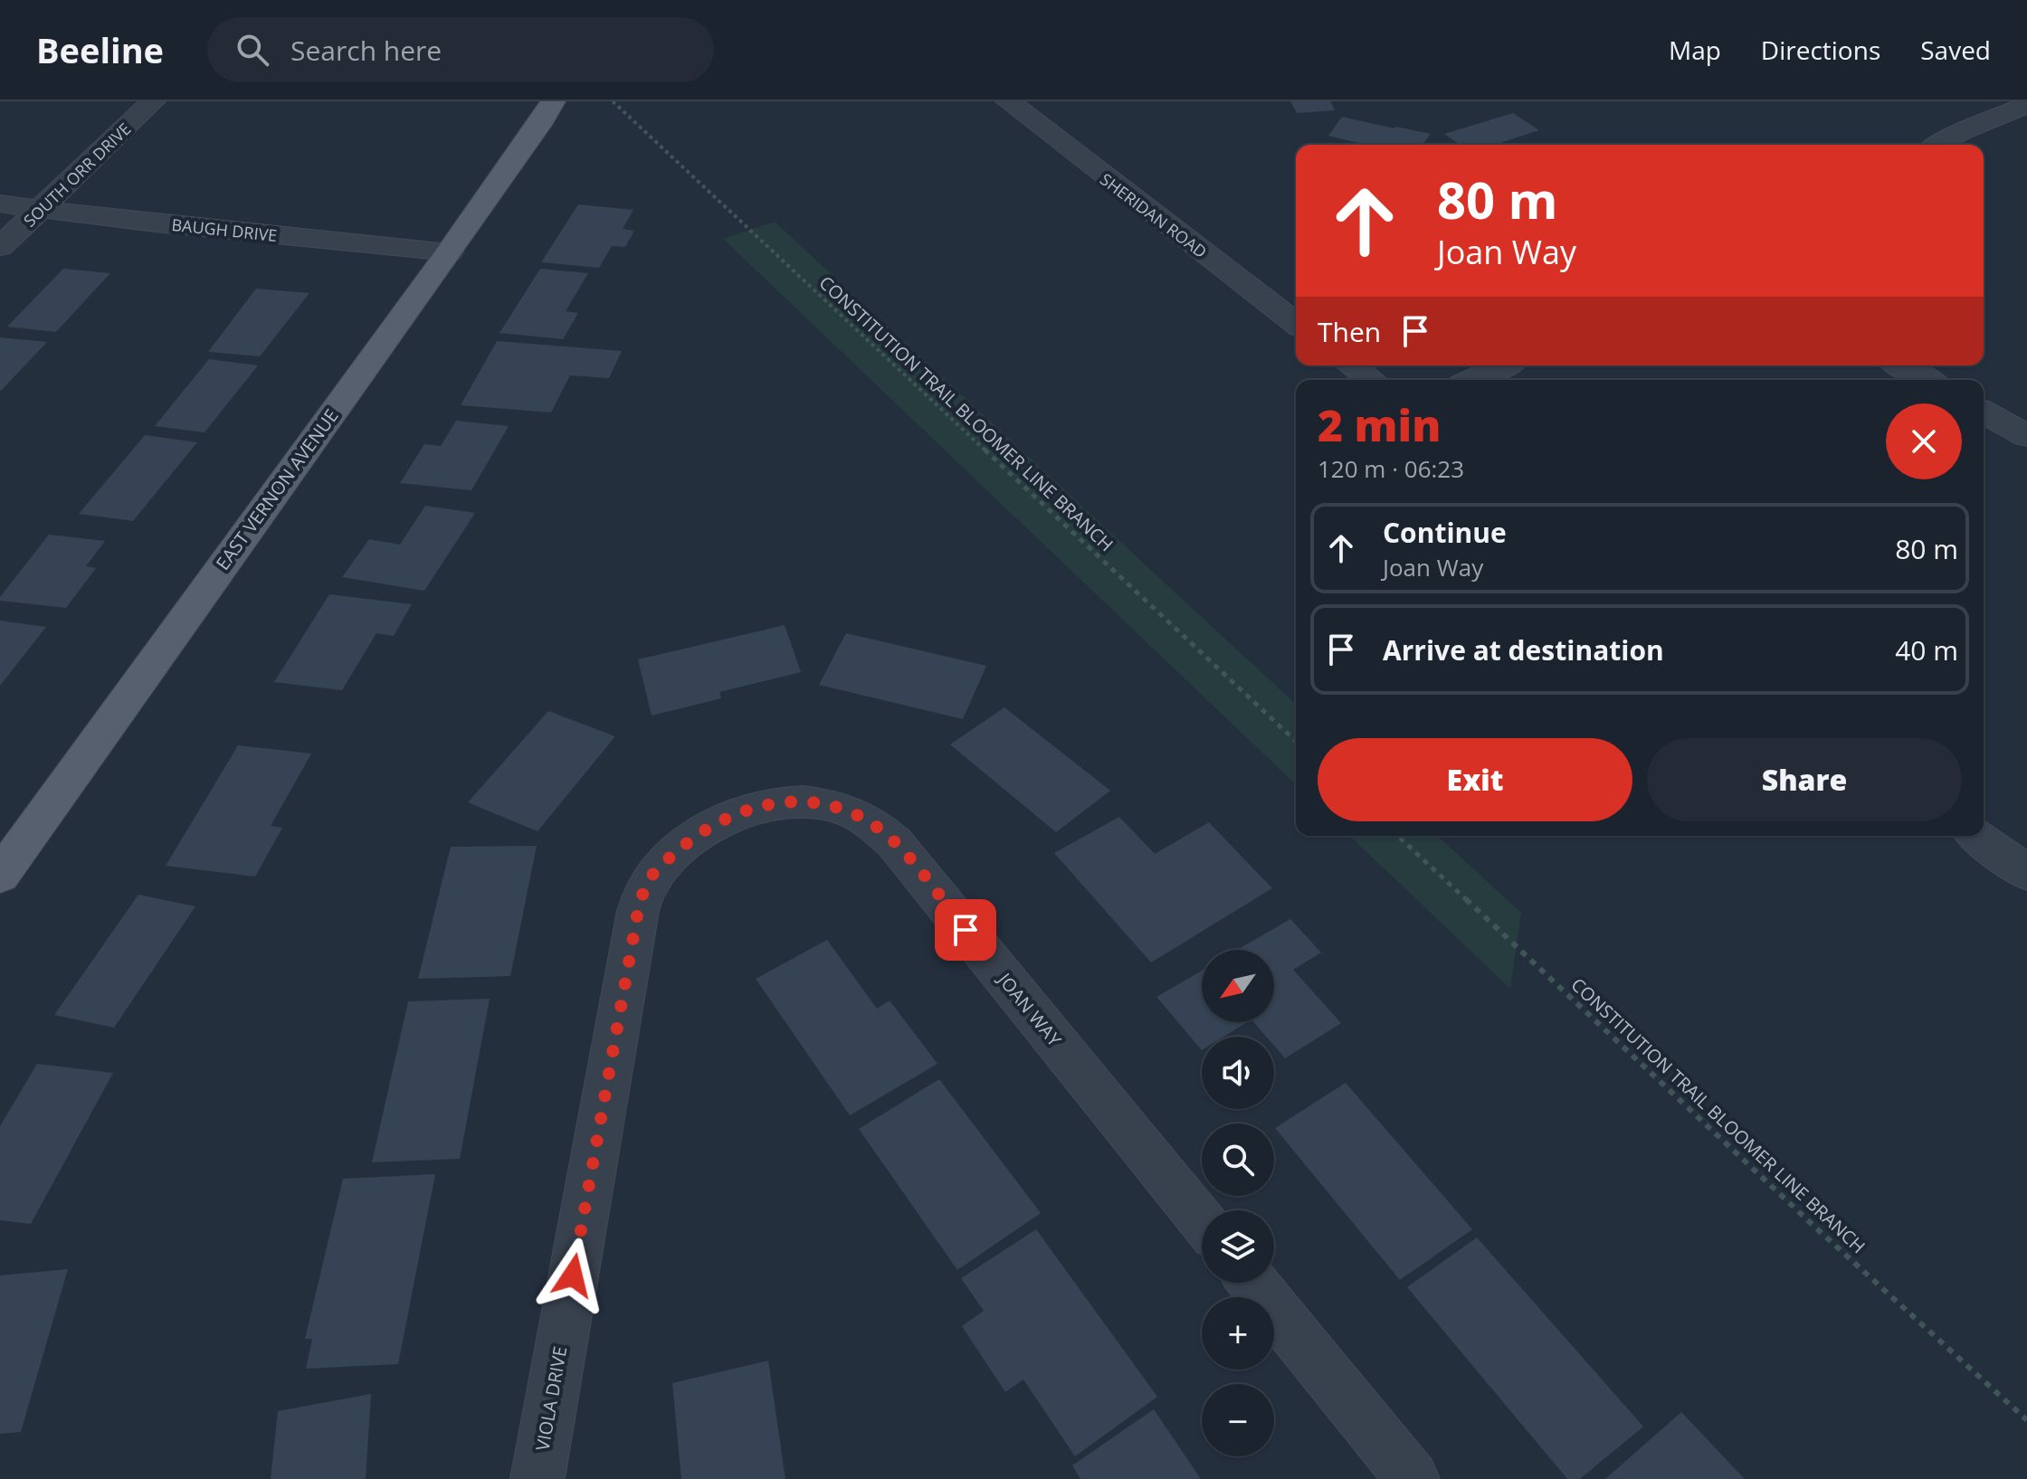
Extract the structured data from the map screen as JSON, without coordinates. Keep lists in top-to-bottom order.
{
  "streets": {
    "main road": ["EAST VERNON AVENUE"],
    "street": [
      "SOUTH ORR DRIVE",
      "SHERIDAN ROAD",
      "BAUGH DRIVE",
      "JOAN WAY",
      "VIOLA DRIVE"
    ],
    "path": ["CONSTITUTION TRAIL BLOOMER LINE BRANCH"]
  },
  "crossings": [
    ["SOUTH ORR DRIVE", "BAUGH DRIVE"],
    ["BAUGH DRIVE", "EAST VERNON AVENUE"],
    ["JOAN WAY", "VIOLA DRIVE"]
  ],
  "north": "bottom left",
  "page": {
    "header": "Beeline",
    "search": "Search here",
    "nav": ["Map", "Directions", "Saved"],
    "turn": ["80 m", "Joan Way"],
    "then": "Then",
    "heading": ["2 min", "120 m · 06:23"],
    "list": [
      {
        "name": "Continue",
        "note": "Joan Way",
        "value": "80 m"
      },
      {
        "name": "Arrive at destination",
        "value": "40 m"
      }
    ],
    "buttons": ["Exit", "Share"],
    "map_buttons": ["+", "−"]
  }
}
